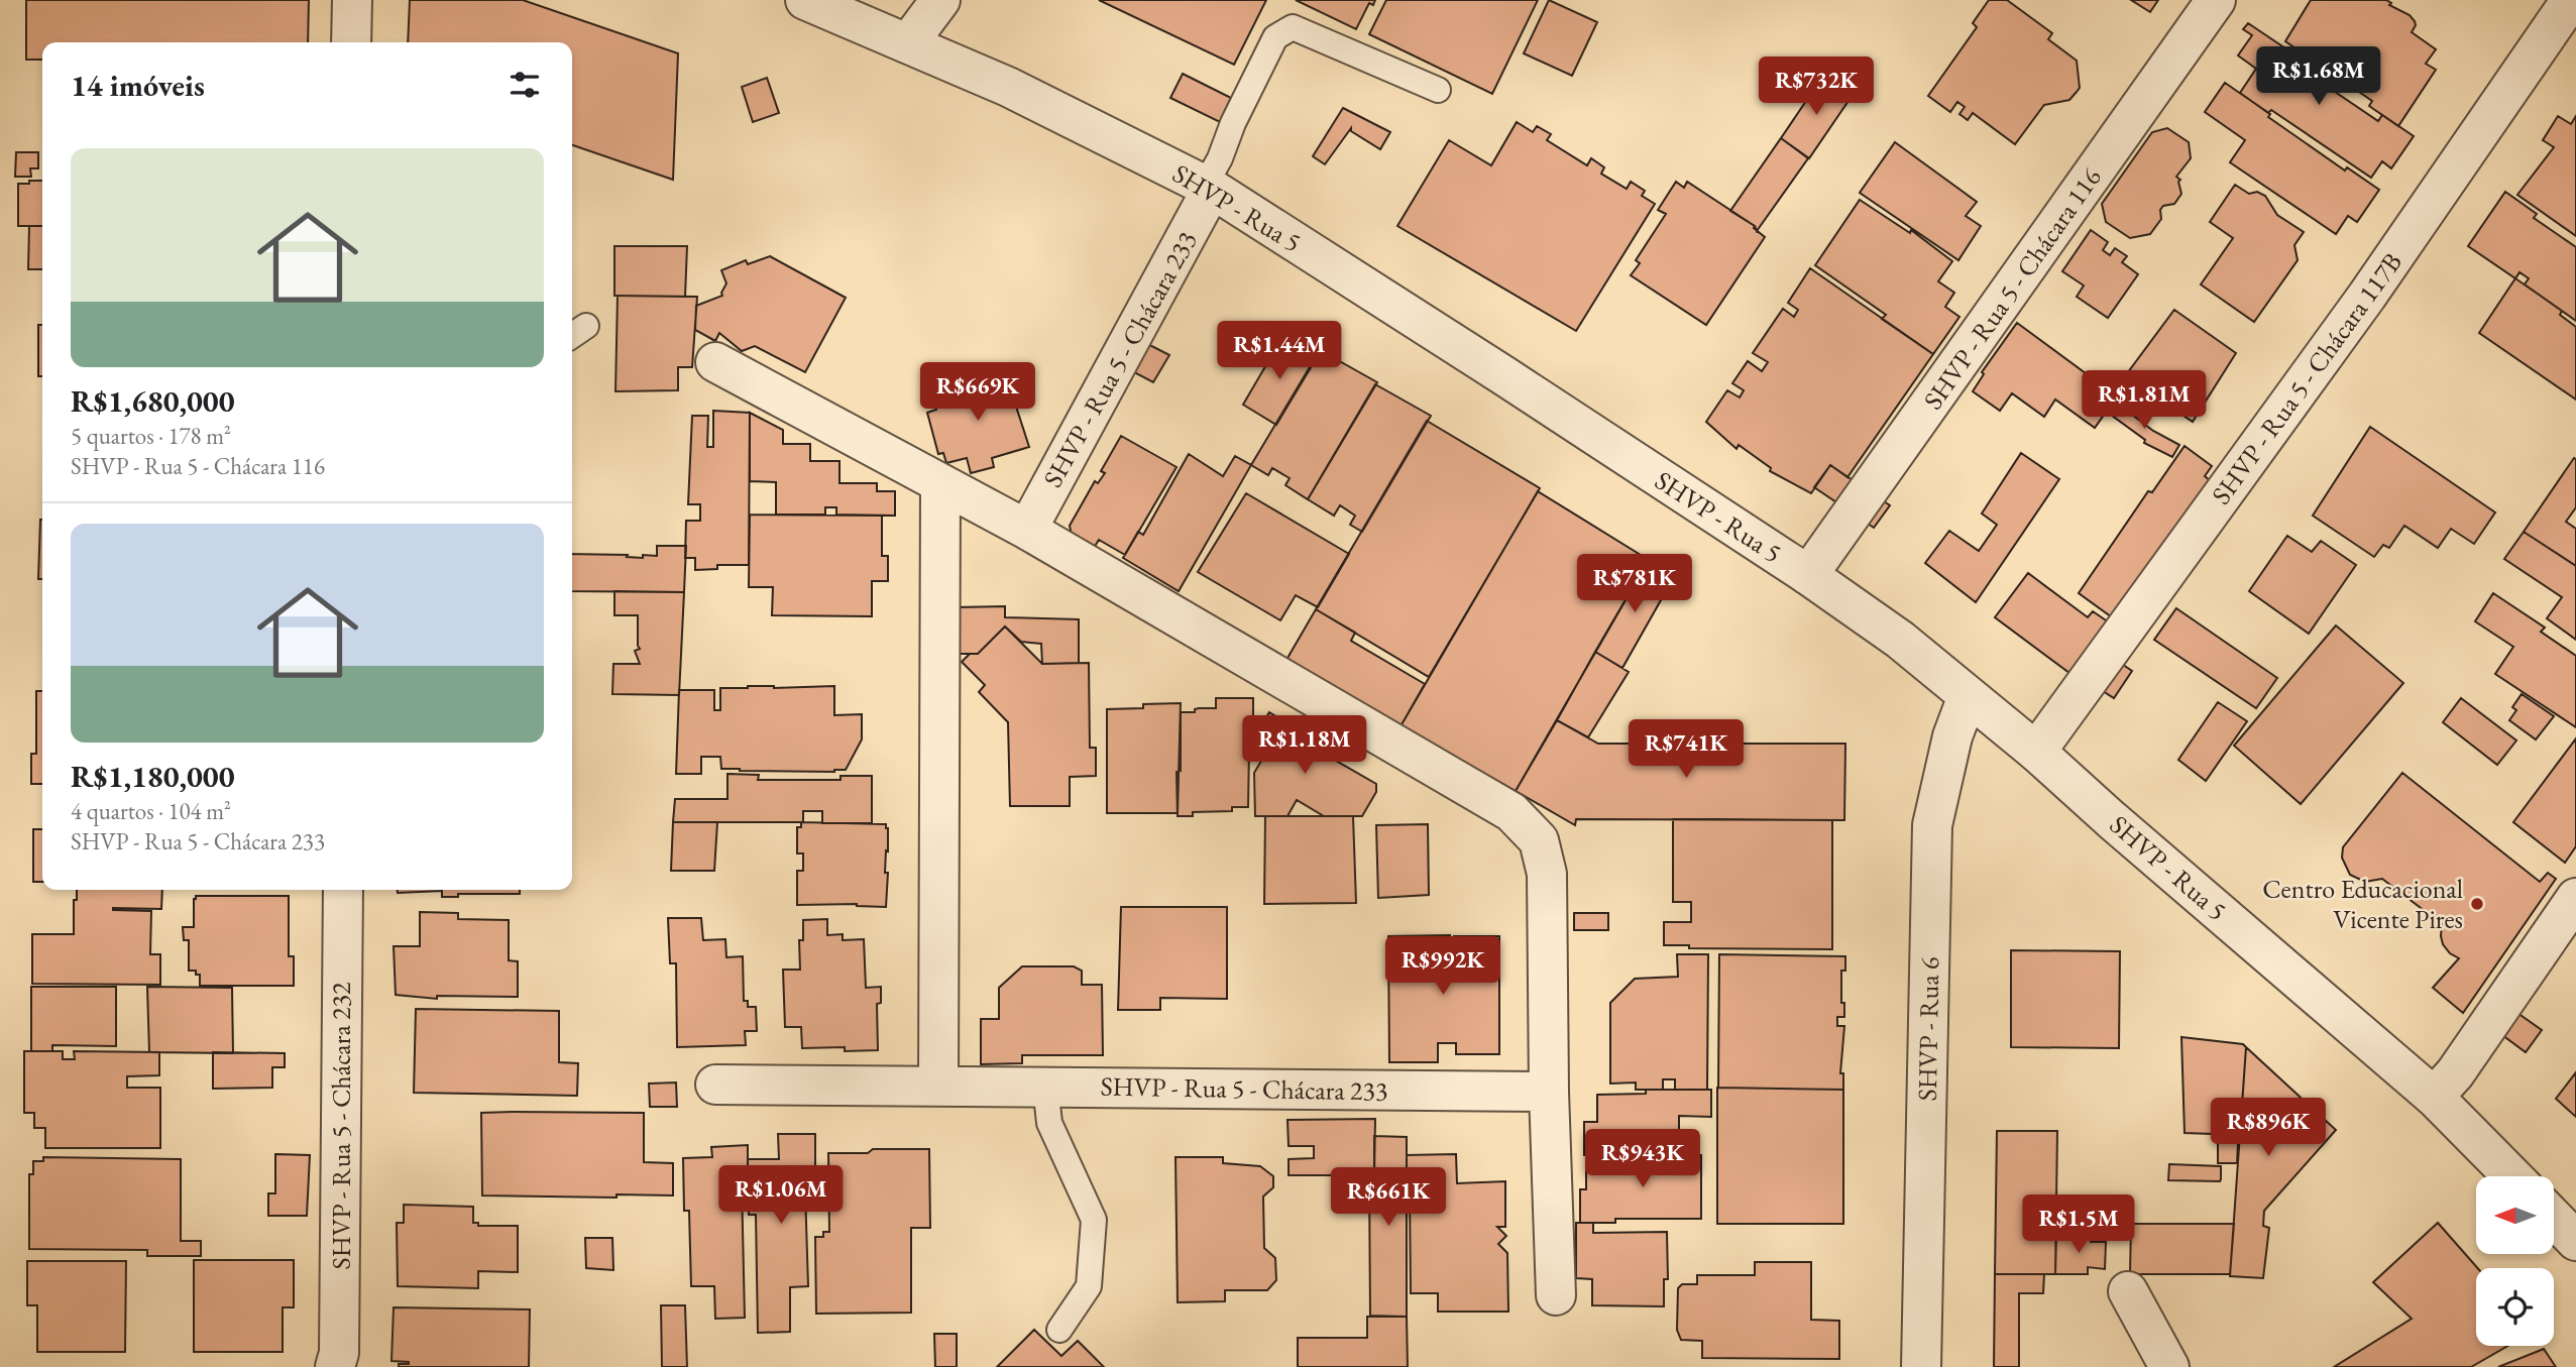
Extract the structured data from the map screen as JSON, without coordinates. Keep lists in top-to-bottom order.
{
  "streets": {
    "street": [
      "SHVP - Rua 5",
      "SHVP - Rua 5 - Chácara 116",
      "SHVP - Rua 5 - Chácara 233",
      "SHVP - Rua 5 - Chácara 117B",
      "SHVP - Rua 6",
      "SHVP - Rua 5 - Chácara 232"
    ]
  },
  "crossings": [
    ["SHVP - Rua 5", "SHVP - Rua 5 - Chácara 116"],
    ["SHVP - Rua 5", "SHVP - Rua 5 - Chácara 233"],
    ["SHVP - Rua 5", "SHVP - Rua 5 - Chácara 117B"],
    ["SHVP - Rua 5", "SHVP - Rua 6"]
  ],
  "places": ["Centro Educacional Vicente Pires"],
  "north": "left",
  "page": {
    "heading": "14 imóveis",
    "price": [
      "R$1.68M",
      "R$732K",
      "R$1.44M",
      "R$669K",
      "R$1.81M",
      "R$781K",
      "R$1.18M",
      "R$741K",
      "R$992K",
      "R$896K",
      "R$943K",
      "R$1.06M",
      "R$661K",
      "R$1.5M"
    ],
    "list": [
      {
        "name": "R$1,680,000",
        "note": "5 quartos · 178 m² · SHVP - Rua 5 - Chácara 116"
      },
      {
        "name": "R$1,180,000",
        "note": "4 quartos · 104 m² · SHVP - Rua 5 - Chácara 233"
      }
    ]
  }
}
